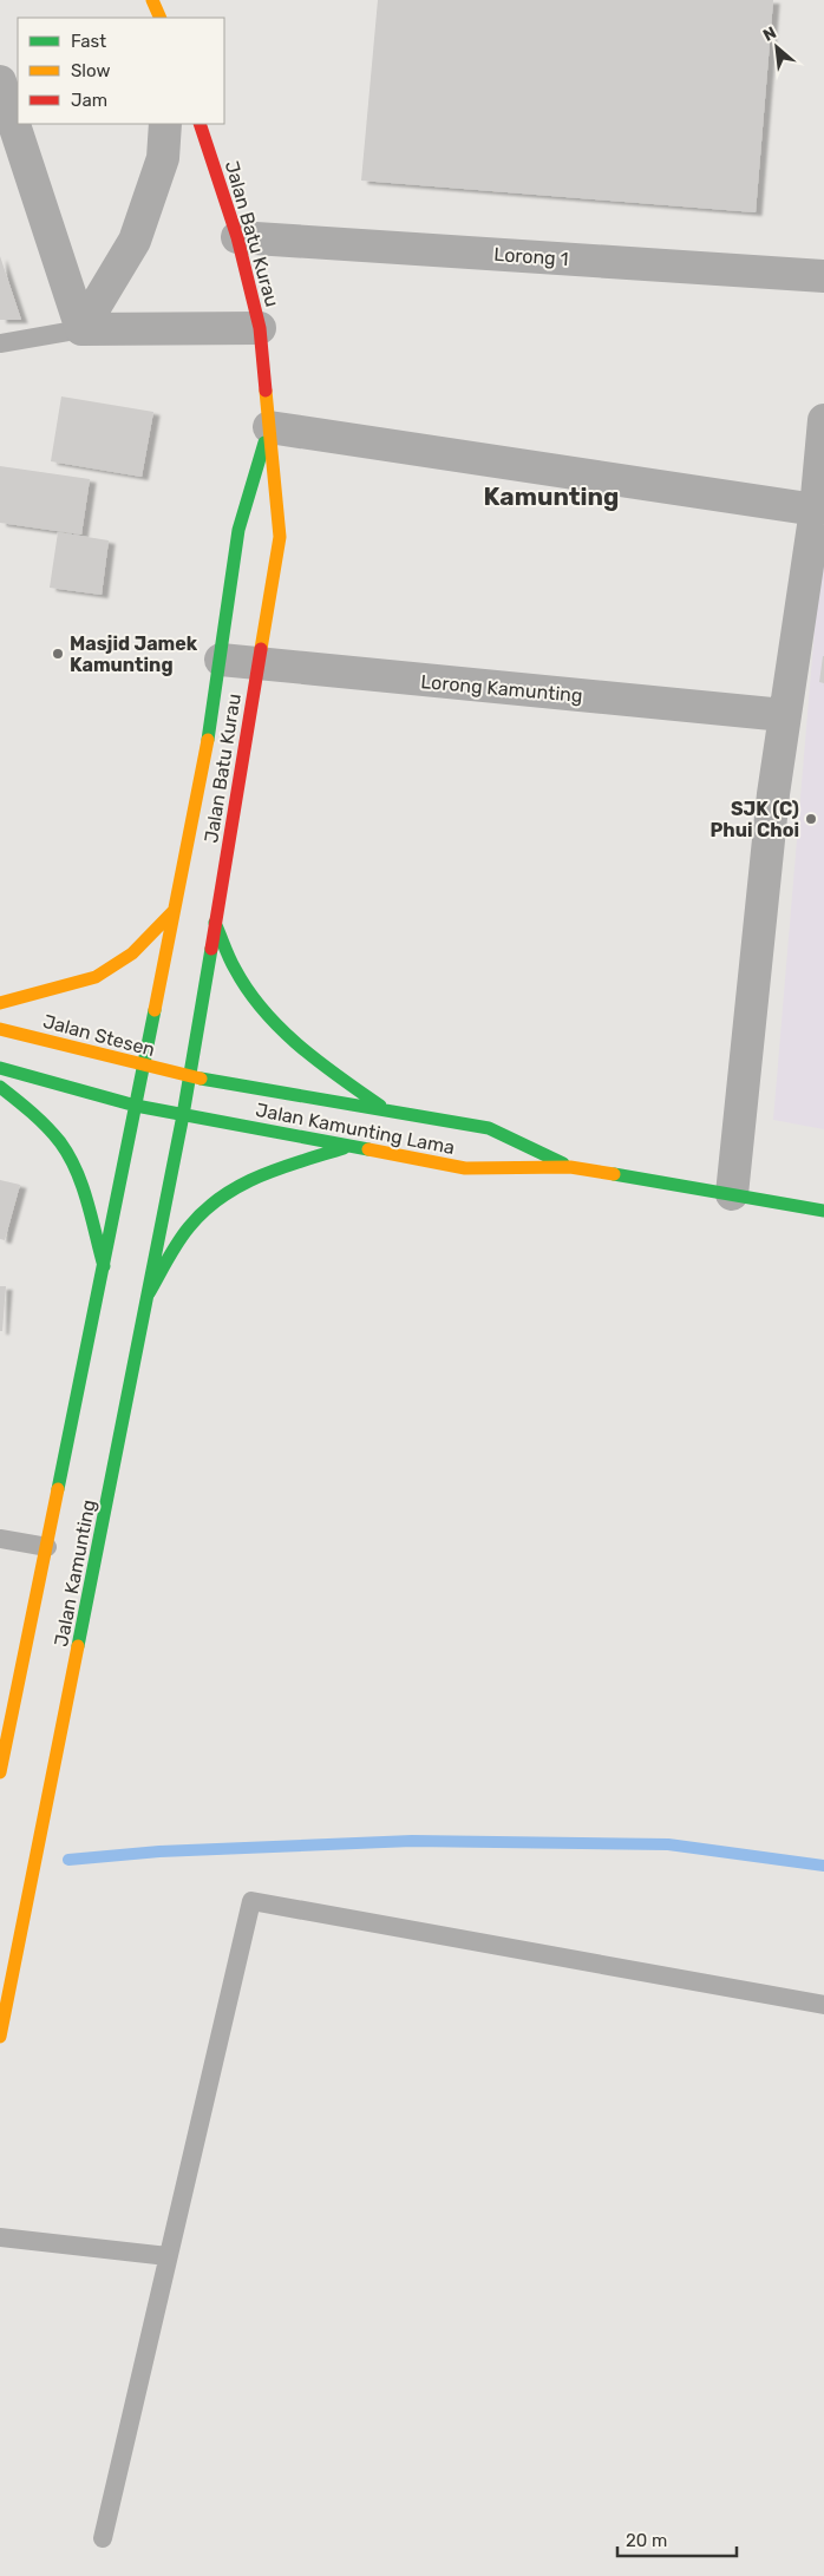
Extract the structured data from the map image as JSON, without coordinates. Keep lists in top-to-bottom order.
{
  "streets": {
    "main road": [
      "Jalan Batu Kurau",
      "Jalan Stesen",
      "Jalan Kamunting Lama",
      "Jalan Kamunting"
    ],
    "street": ["Lorong 1", "Lorong Kamunting"]
  },
  "crossings": [
    ["Jalan Batu Kurau", "Lorong 1"],
    ["Jalan Batu Kurau", "Lorong Kamunting"],
    ["Jalan Batu Kurau", "Jalan Stesen"],
    ["Jalan Batu Kurau", "Jalan Kamunting Lama"],
    ["Jalan Batu Kurau", "Jalan Kamunting"],
    ["Jalan Stesen", "Jalan Kamunting Lama"],
    ["Jalan Stesen", "Jalan Kamunting"],
    ["Jalan Kamunting Lama", "Jalan Kamunting"]
  ],
  "districts": ["Kamunting"],
  "places": ["Masjid Jamek Kamunting", "SJK (C) Phui Choi"],
  "legend": ["Fast", "Slow", "Jam"],
  "scale_bar": "20 m",
  "north": "top left"
}
